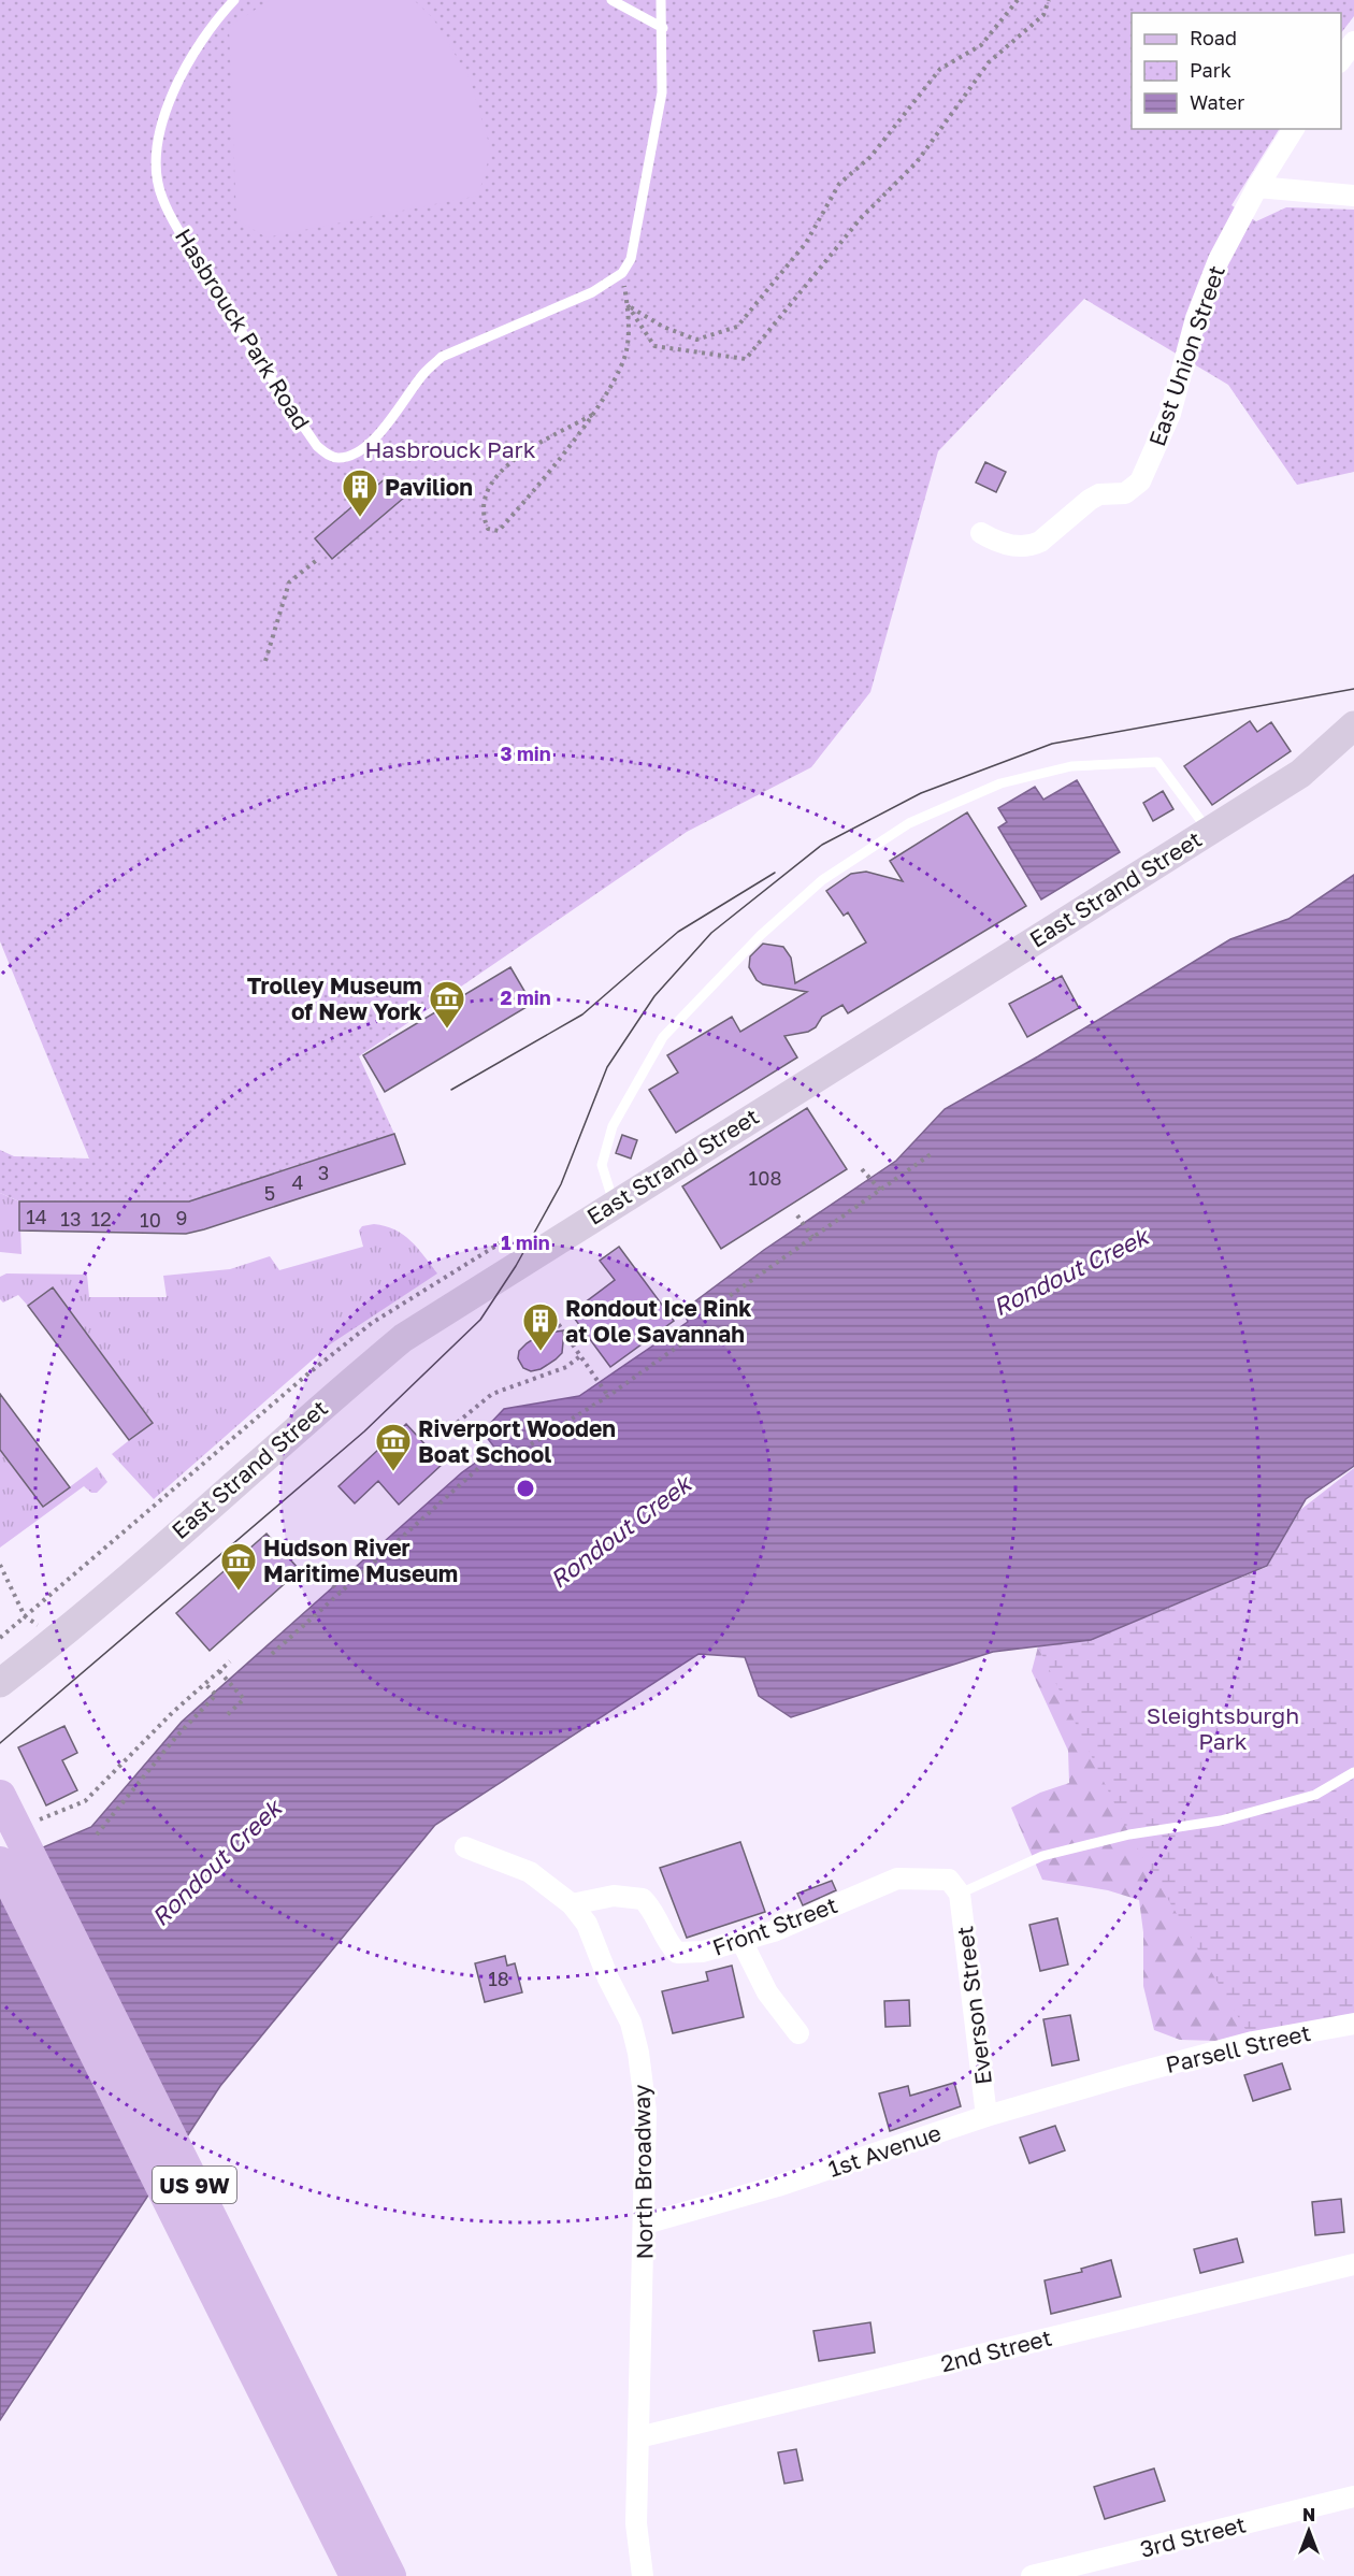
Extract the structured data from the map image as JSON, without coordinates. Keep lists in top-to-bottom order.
{
  "streets": {
    "main road": ["US 9W"],
    "street": [
      "East Union Street",
      "East Strand Street",
      "Front Street",
      "Everson Street",
      "Parsell Street",
      "1st Avenue",
      "North Broadway",
      "2nd Street",
      "3rd Street"
    ],
    "lane": ["Hasbrouck Park Road"]
  },
  "crossings": [
    ["Front Street", "Everson Street"],
    ["Front Street", "North Broadway"],
    ["Everson Street", "1st Avenue"],
    ["Parsell Street", "1st Avenue"],
    ["1st Avenue", "North Broadway"],
    ["North Broadway", "2nd Street"]
  ],
  "water": ["Rondout Creek"],
  "parks": ["Hasbrouck Park", "Sleightsburgh Park"],
  "places": {
    "building": ["Pavilion", "Rondout Ice Rink at Ole Savannah"],
    "museum": ["Trolley Museum of New York", "Riverport Wooden Boat School", "Hudson River Maritime Museum"]
  },
  "house_numbers": [
    "3",
    "108",
    "4",
    "5",
    "14",
    "9",
    "13",
    "12",
    "10",
    "18"
  ],
  "legend": ["Road", "Park", "Water"],
  "north": "top",
  "rings": ["3 min", "2 min", "1 min"]
}
